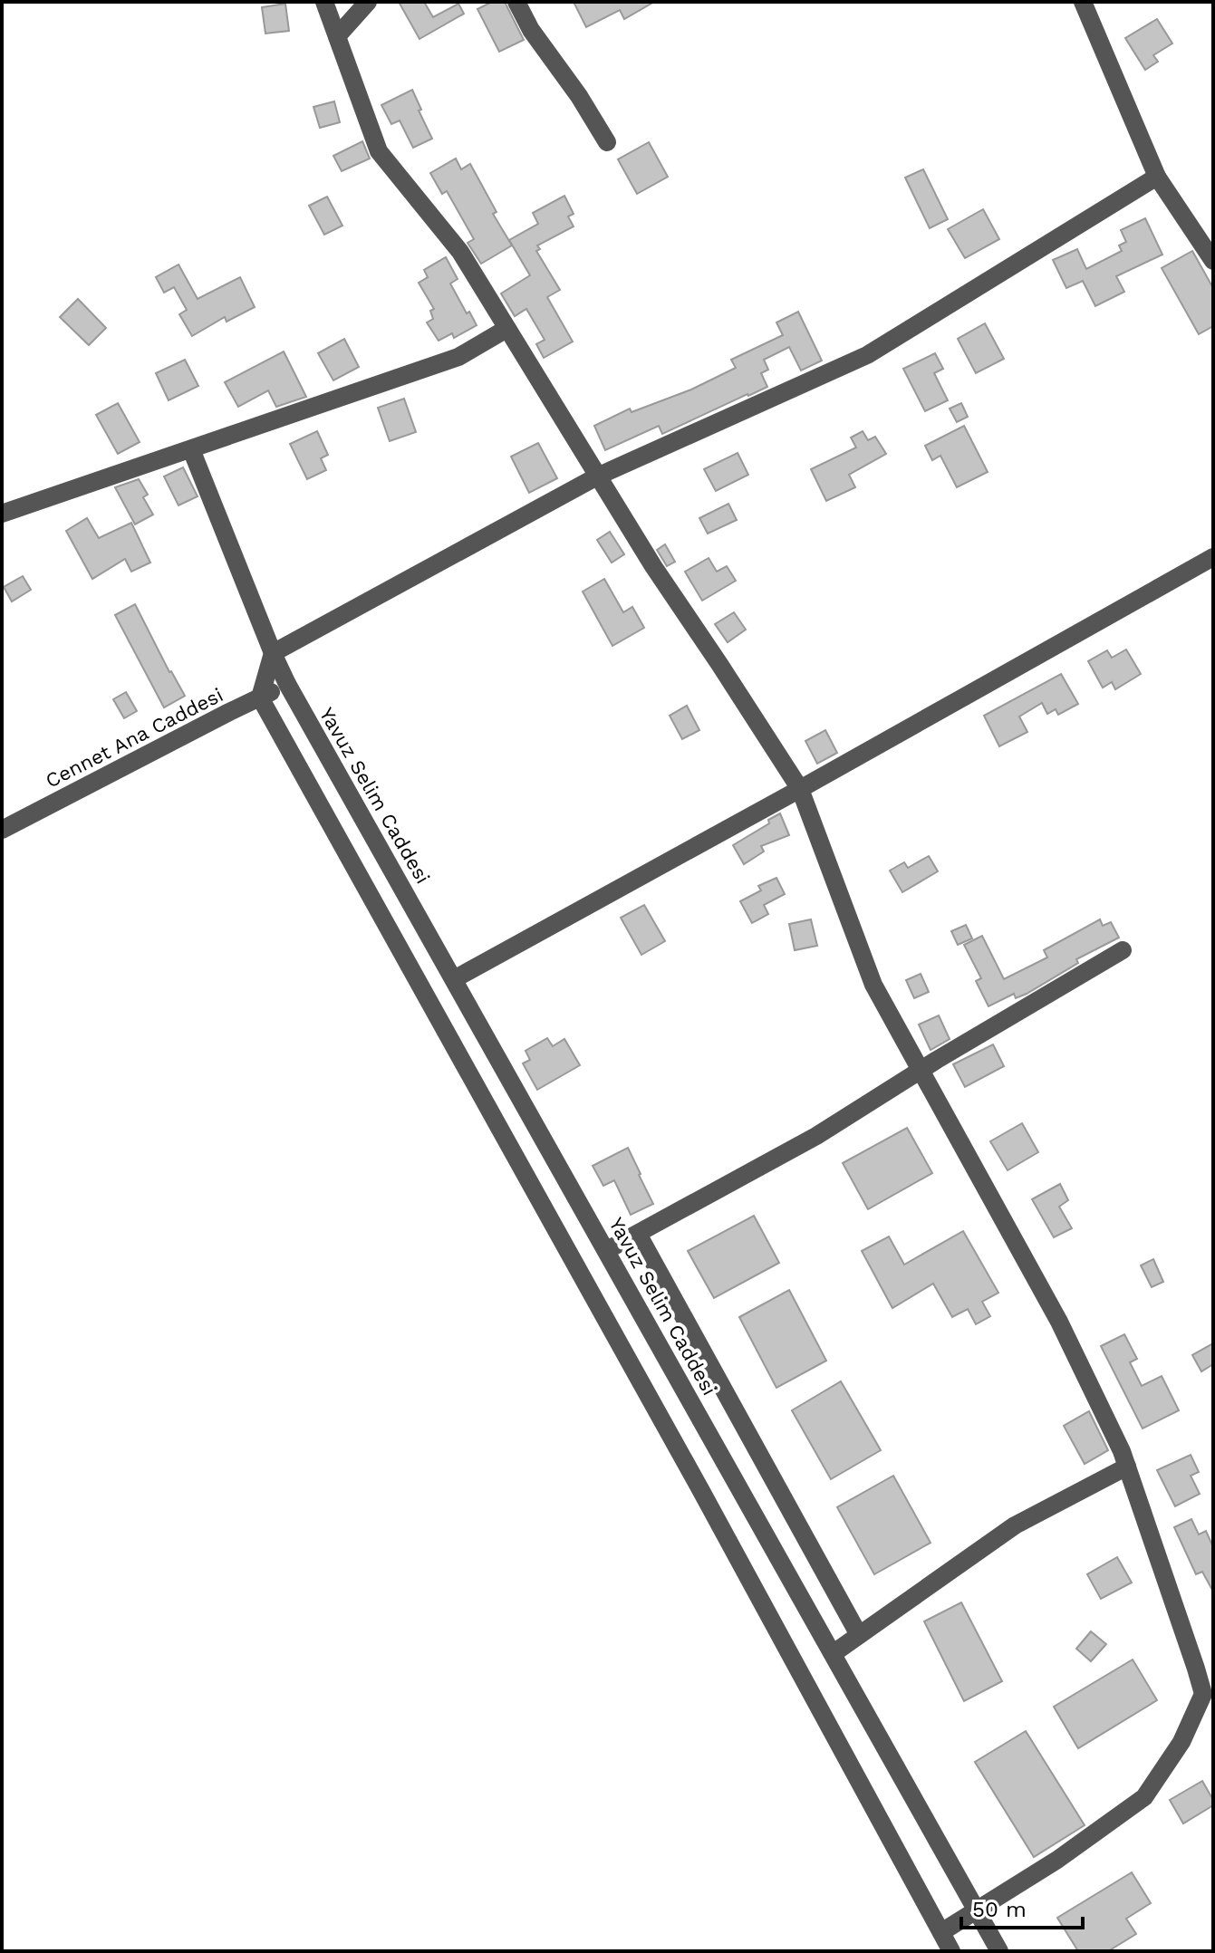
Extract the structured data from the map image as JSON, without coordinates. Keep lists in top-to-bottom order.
{
  "streets": {
    "street": ["Cennet Ana Caddesi", "Yavuz Selim Caddesi"]
  },
  "crossings": [
    ["Cennet Ana Caddesi", "Yavuz Selim Caddesi"]
  ],
  "scale_bar": "50 m"
}
